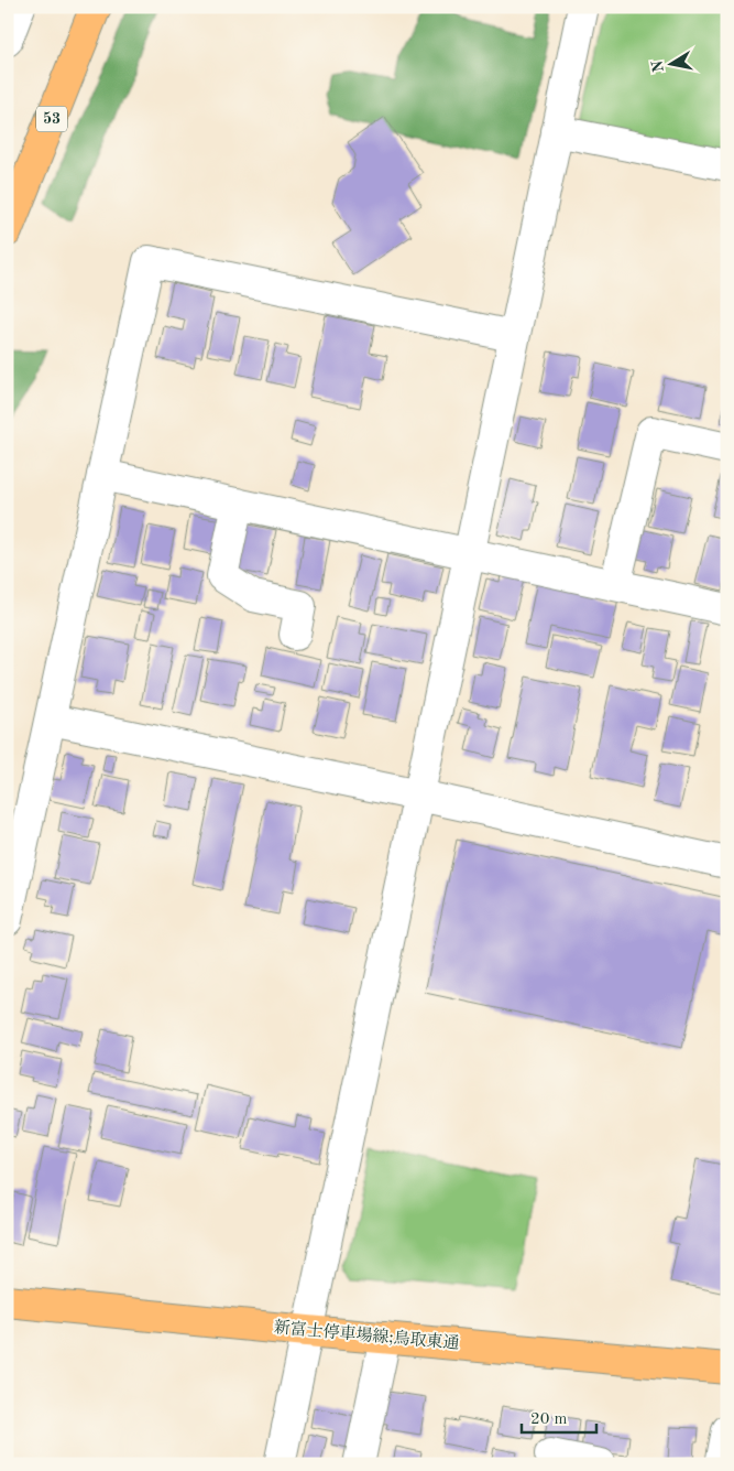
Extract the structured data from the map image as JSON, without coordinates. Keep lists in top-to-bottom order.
{
  "streets": {
    "main road": ["53", "新富士停車場線;鳥取東通"]
  },
  "scale_bar": "20 m",
  "north": "left"
}
